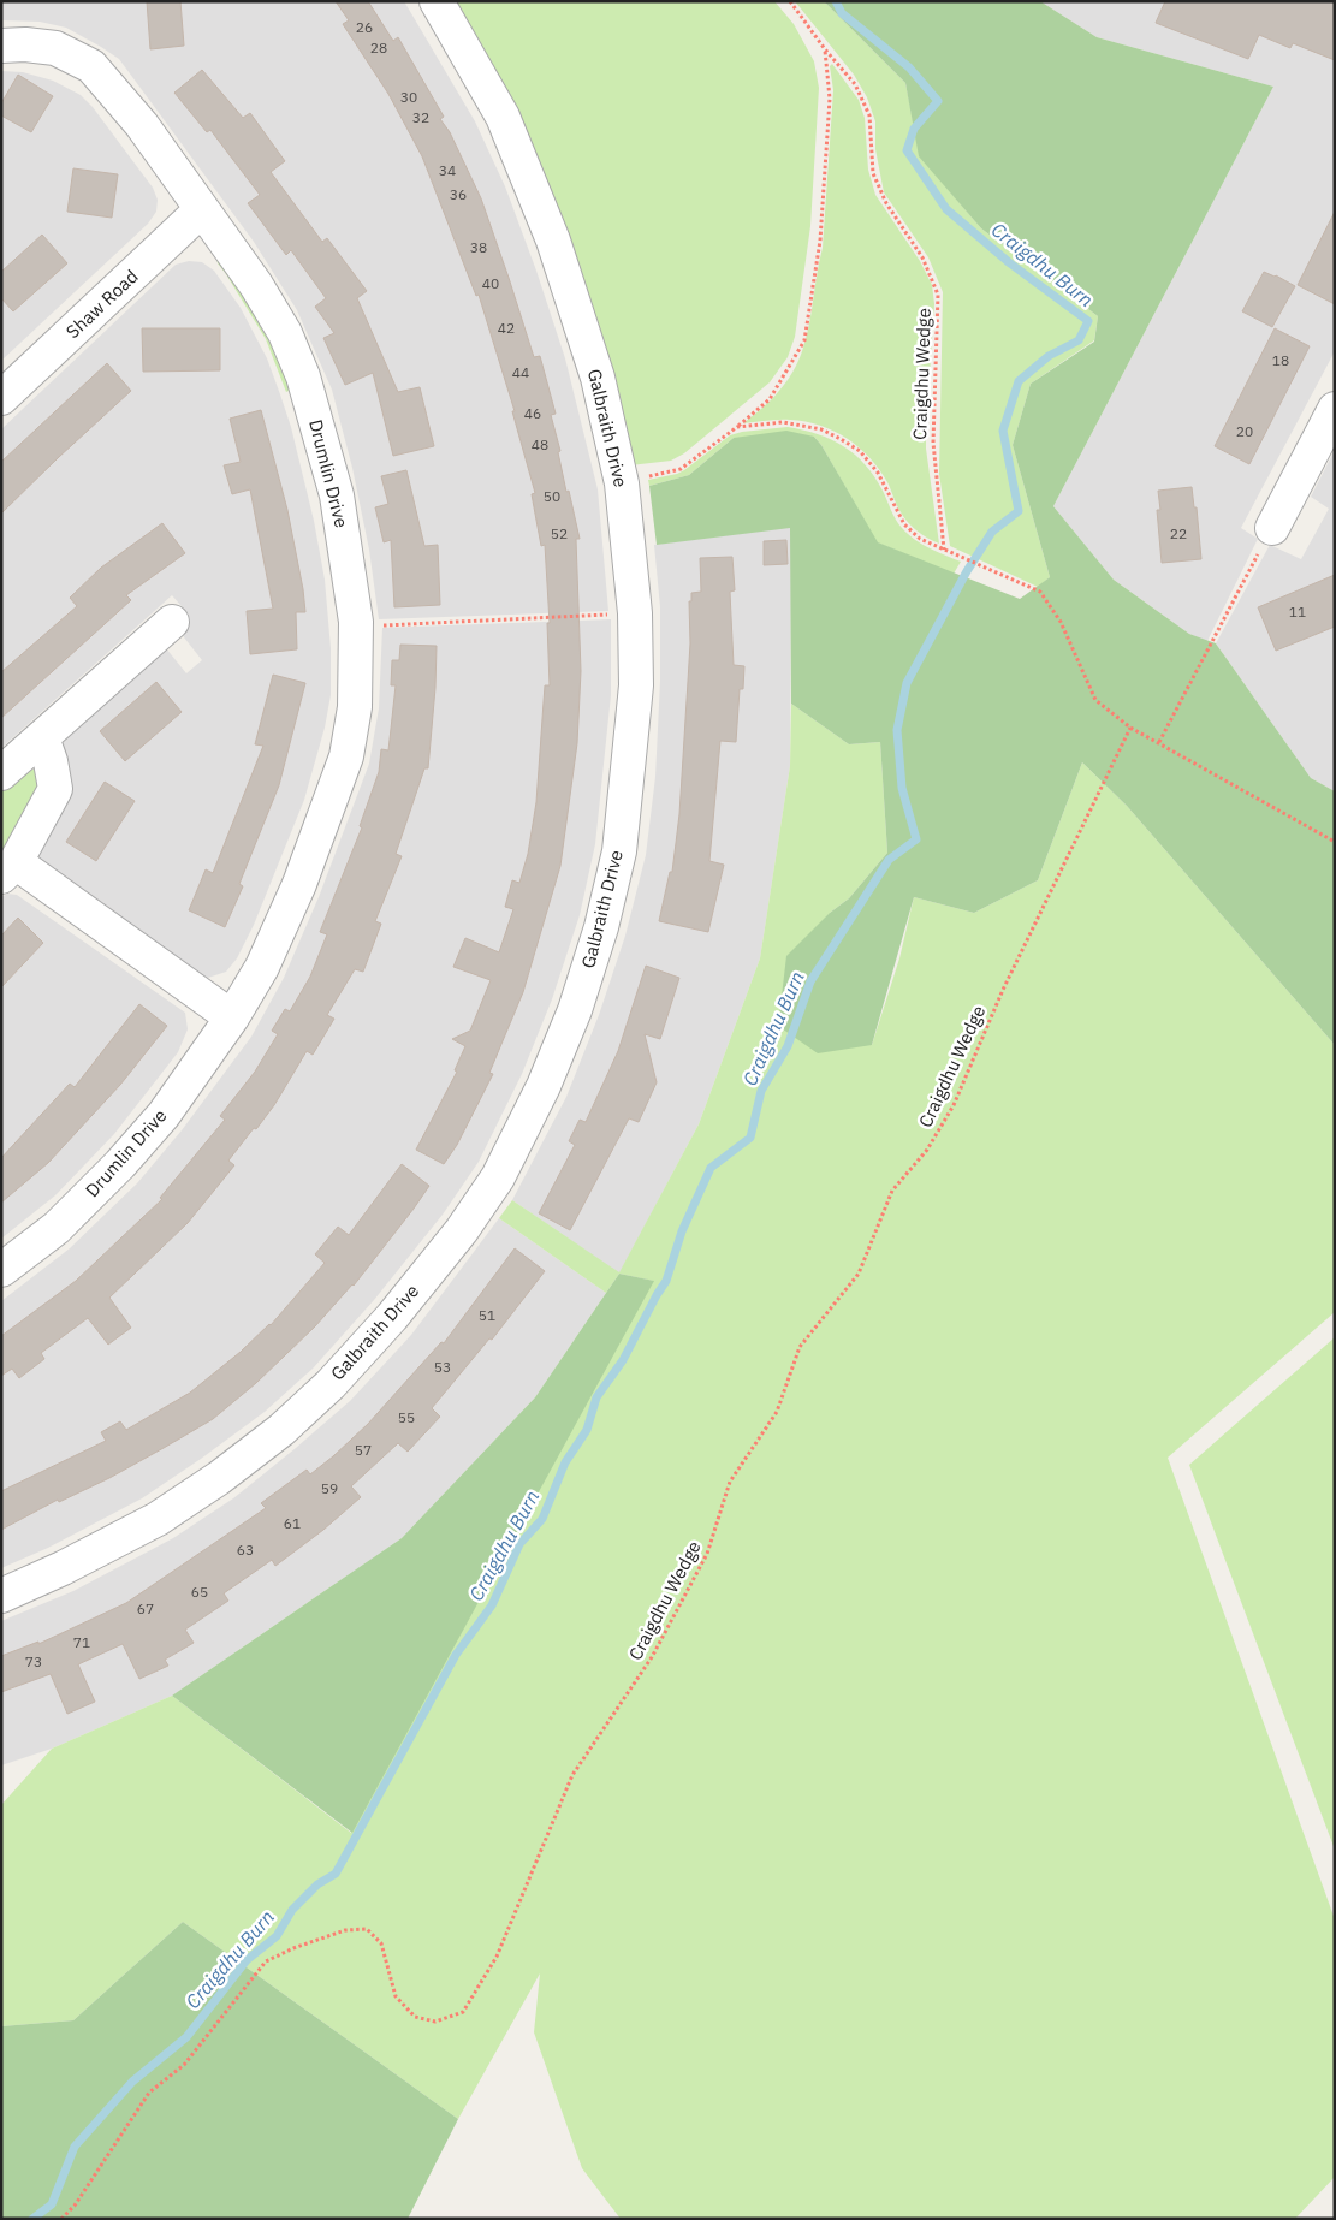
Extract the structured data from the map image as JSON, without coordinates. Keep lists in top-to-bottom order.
{
  "streets": {
    "street": ["Shaw Road", "Galbraith Drive", "Drumlin Drive"],
    "path": ["Craigdhu Wedge"]
  },
  "crossings": [
    ["Shaw Road", "Drumlin Drive"]
  ],
  "water": ["Craigdhu Burn"],
  "house_numbers": [
    "26",
    "28",
    "30",
    "32",
    "34",
    "36",
    "38",
    "40",
    "42",
    "18",
    "44",
    "46",
    "20",
    "48",
    "50",
    "52",
    "22",
    "11",
    "51",
    "53",
    "55",
    "57",
    "59",
    "61",
    "63",
    "65",
    "67",
    "71",
    "73"
  ]
}
